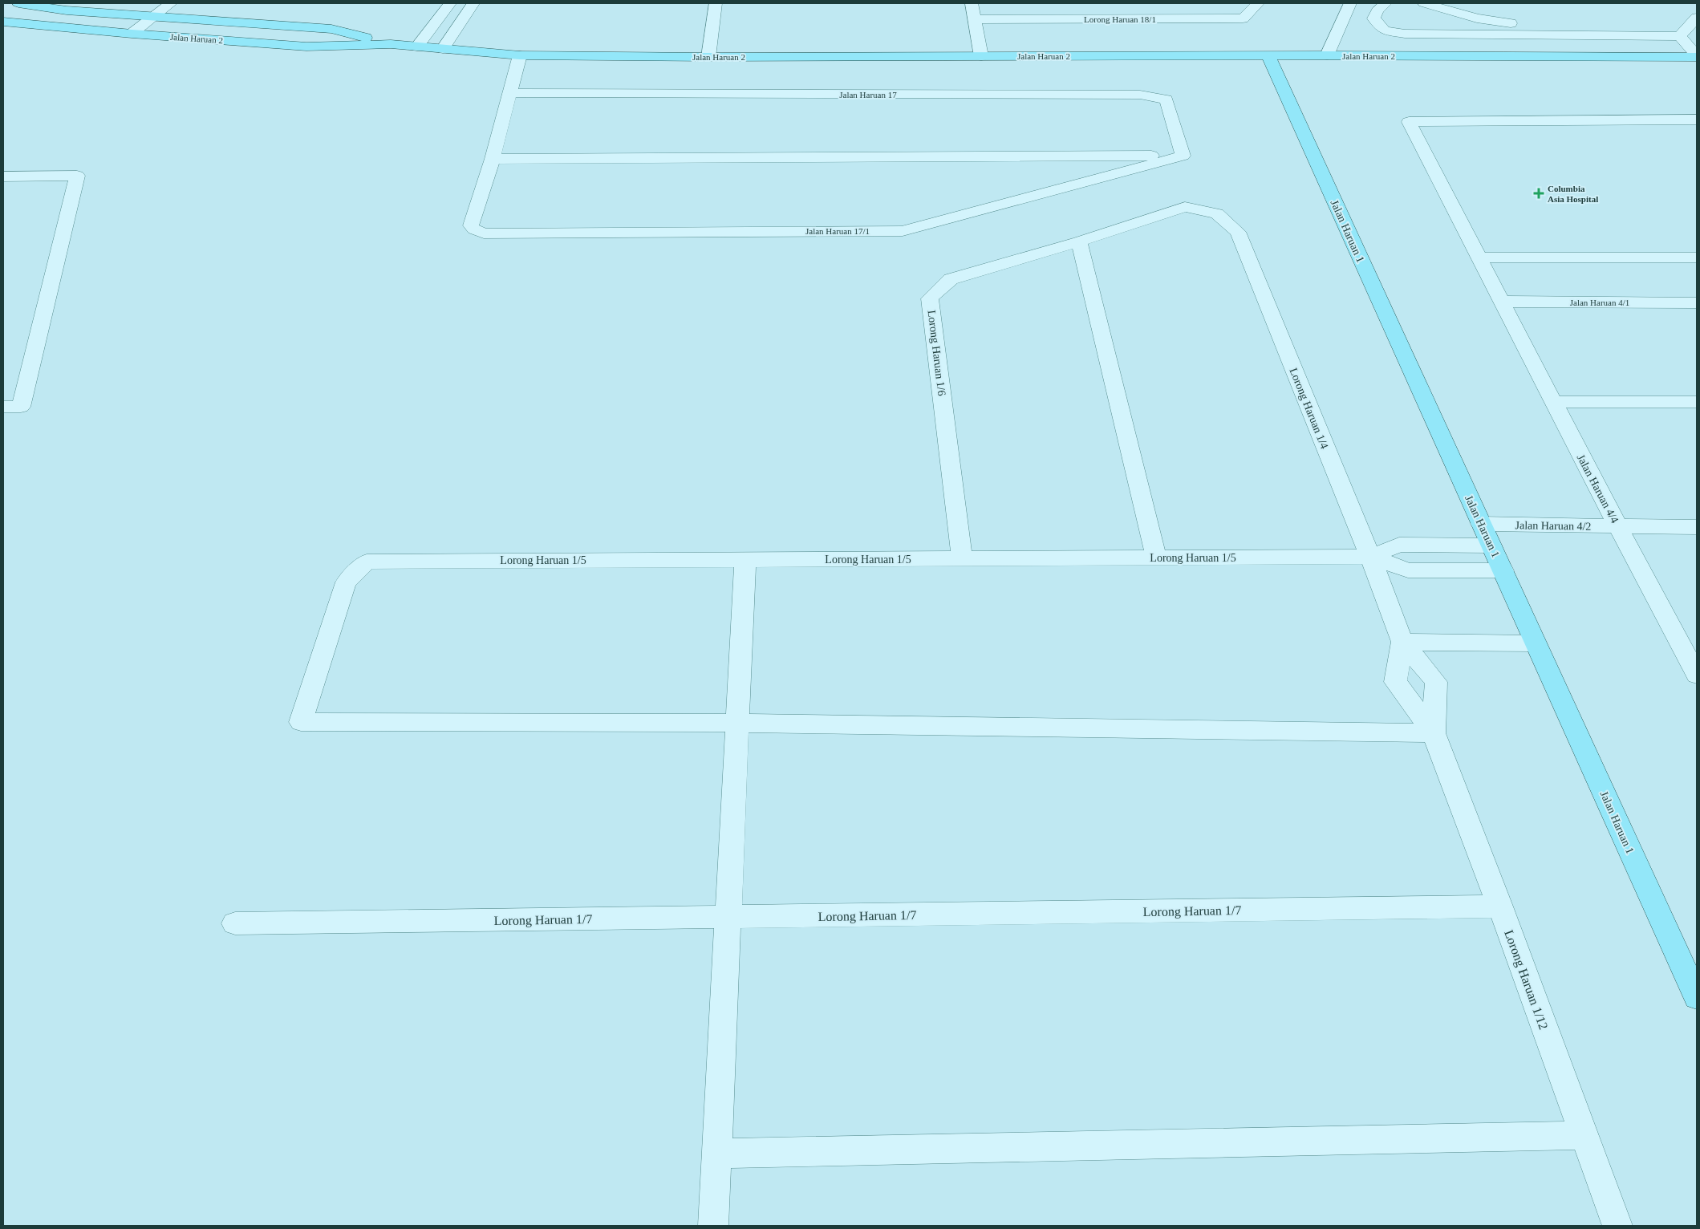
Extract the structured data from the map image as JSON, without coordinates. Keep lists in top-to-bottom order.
{
  "streets": {
    "main road": ["Jalan Haruan 2", "Jalan Haruan 1"],
    "street": [
      "Lorong Haruan 18/1",
      "Jalan Haruan 17",
      "Jalan Haruan 17/1",
      "Jalan Haruan 4/1",
      "Lorong Haruan 1/6",
      "Lorong Haruan 1/4",
      "Jalan Haruan 4/4",
      "Jalan Haruan 4/2",
      "Lorong Haruan 1/5",
      "Lorong Haruan 1/7",
      "Lorong Haruan 1/12"
    ]
  },
  "crossings": [
    ["Jalan Haruan 2", "Jalan Haruan 1"],
    ["Jalan Haruan 17", "Jalan Haruan 17/1"],
    ["Jalan Haruan 1", "Jalan Haruan 4/2"],
    ["Jalan Haruan 1", "Lorong Haruan 1/5"],
    ["Jalan Haruan 4/1", "Jalan Haruan 4/4"],
    ["Lorong Haruan 1/6", "Lorong Haruan 1/4"],
    ["Lorong Haruan 1/6", "Lorong Haruan 1/5"],
    ["Lorong Haruan 1/4", "Lorong Haruan 1/5"],
    ["Lorong Haruan 1/4", "Lorong Haruan 1/12"],
    ["Jalan Haruan 4/4", "Jalan Haruan 4/2"],
    ["Lorong Haruan 1/7", "Lorong Haruan 1/12"]
  ],
  "places": {
    "health": ["Columbia Asia Hospital"]
  }
}
